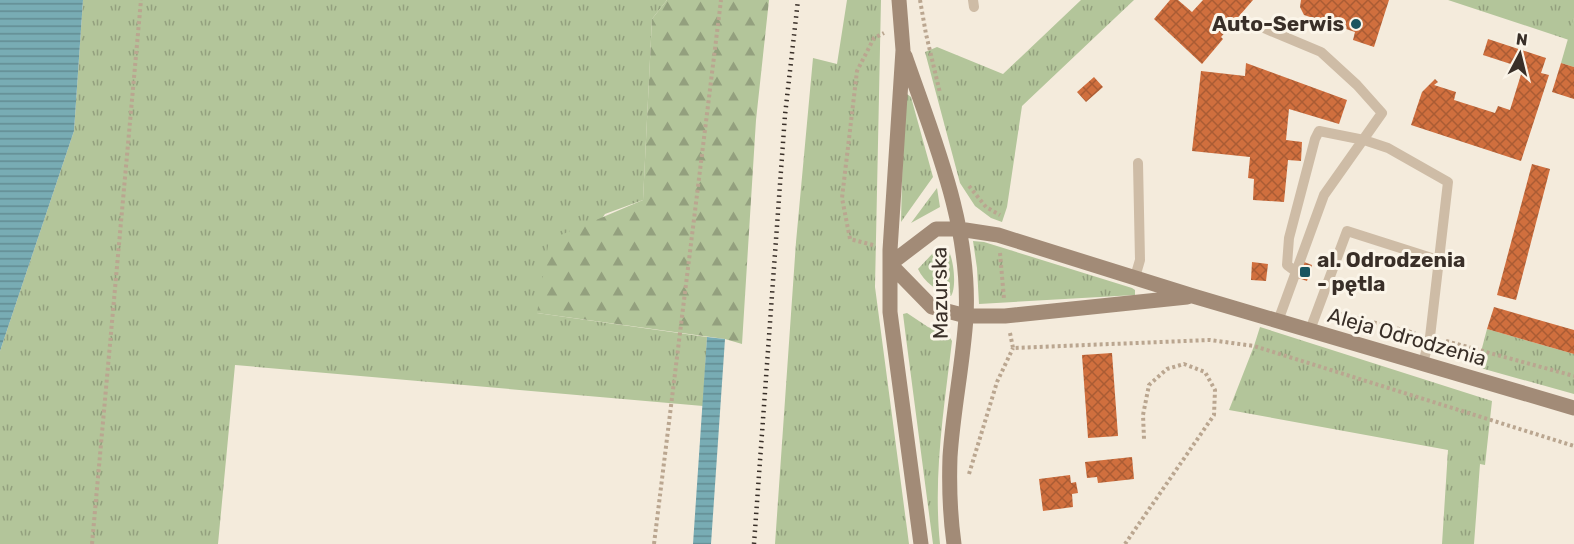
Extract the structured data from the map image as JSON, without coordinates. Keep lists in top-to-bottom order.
{
  "streets": {
    "street": ["Mazurska", "Aleja Odrodzenia"]
  },
  "crossings": [
    ["Mazurska", "Aleja Odrodzenia"]
  ],
  "places": {
    "other": ["Auto-Serwis"],
    "transit": ["al. Odrodzenia - pętla"]
  },
  "north": "top"
}
